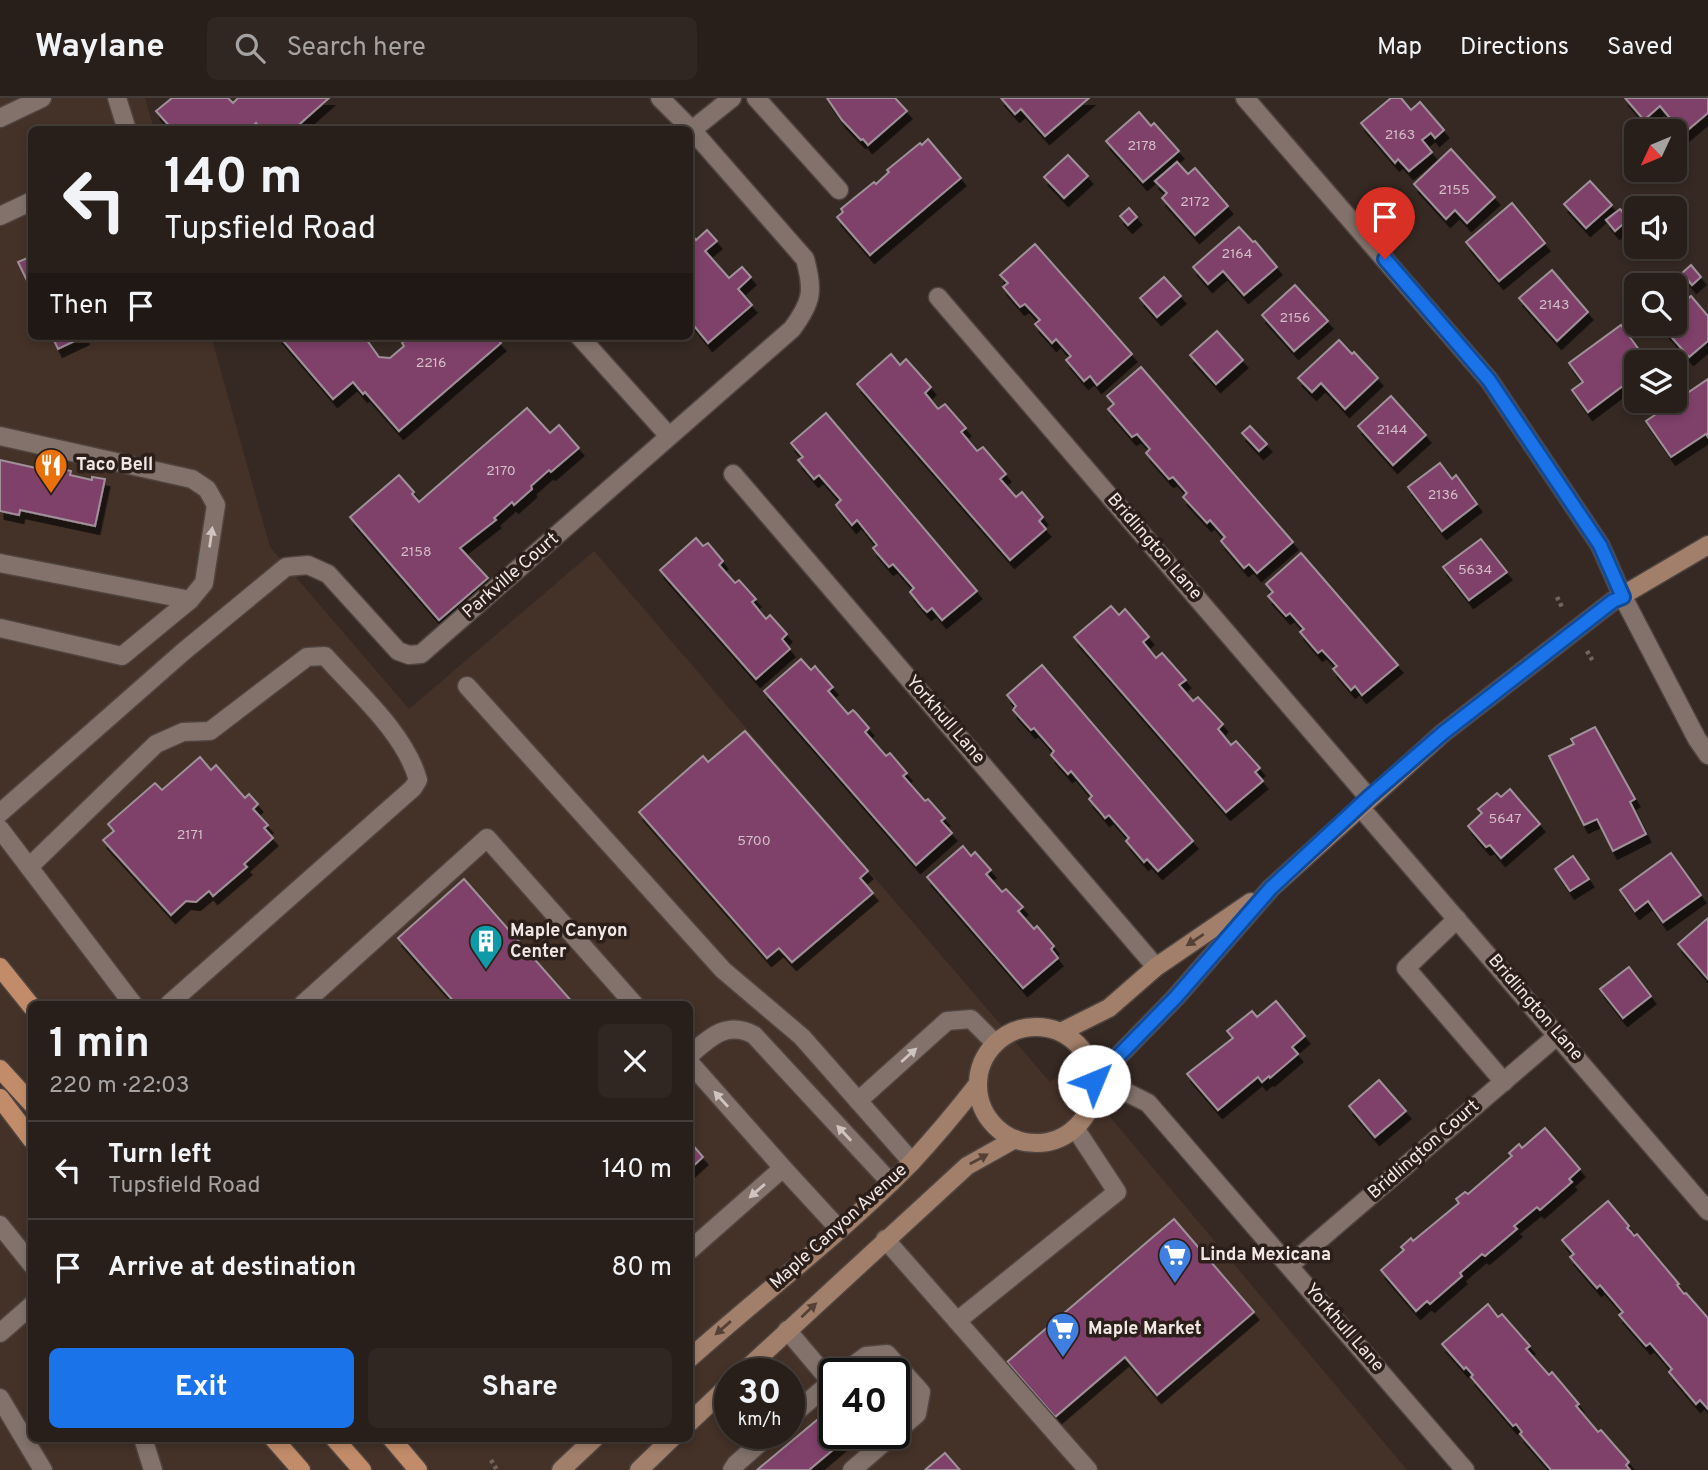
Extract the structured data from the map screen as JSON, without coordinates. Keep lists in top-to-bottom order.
{
  "streets": {
    "street": [
      "Bridlington Lane",
      "Parkville Court",
      "Yorkhull Lane",
      "Bridlington Court",
      "Maple Canyon Avenue"
    ]
  },
  "crossings": [
    ["Bridlington Lane", "Bridlington Court"],
    ["Yorkhull Lane", "Bridlington Court"],
    ["Yorkhull Lane", "Maple Canyon Avenue"]
  ],
  "places": {
    "restaurant": ["Taco Bell"],
    "building": ["Maple Canyon Center"],
    "supermarket": ["Linda Mexicana", "Maple Market"]
  },
  "house_numbers": [
    "2163",
    "2178",
    "2155",
    "2172",
    "2164",
    "2143",
    "2156",
    "2216",
    "2144",
    "2170",
    "2136",
    "2158",
    "5634",
    "5647",
    "2171",
    "5700"
  ],
  "north": "bottom left",
  "page": {
    "header": "Waylane",
    "search": "Search here",
    "nav": ["Map", "Directions", "Saved"],
    "turn": ["140 m", "Tupsfield Road"],
    "then": "Then",
    "heading": ["1 min", "220 m · 22:03"],
    "list": [
      {
        "name": "Turn left",
        "note": "Tupsfield Road",
        "value": "140 m"
      },
      {
        "name": "Arrive at destination",
        "value": "80 m"
      }
    ],
    "buttons": ["Exit", "Share"],
    "speed": "30 km/h",
    "limit": "40"
  }
}
